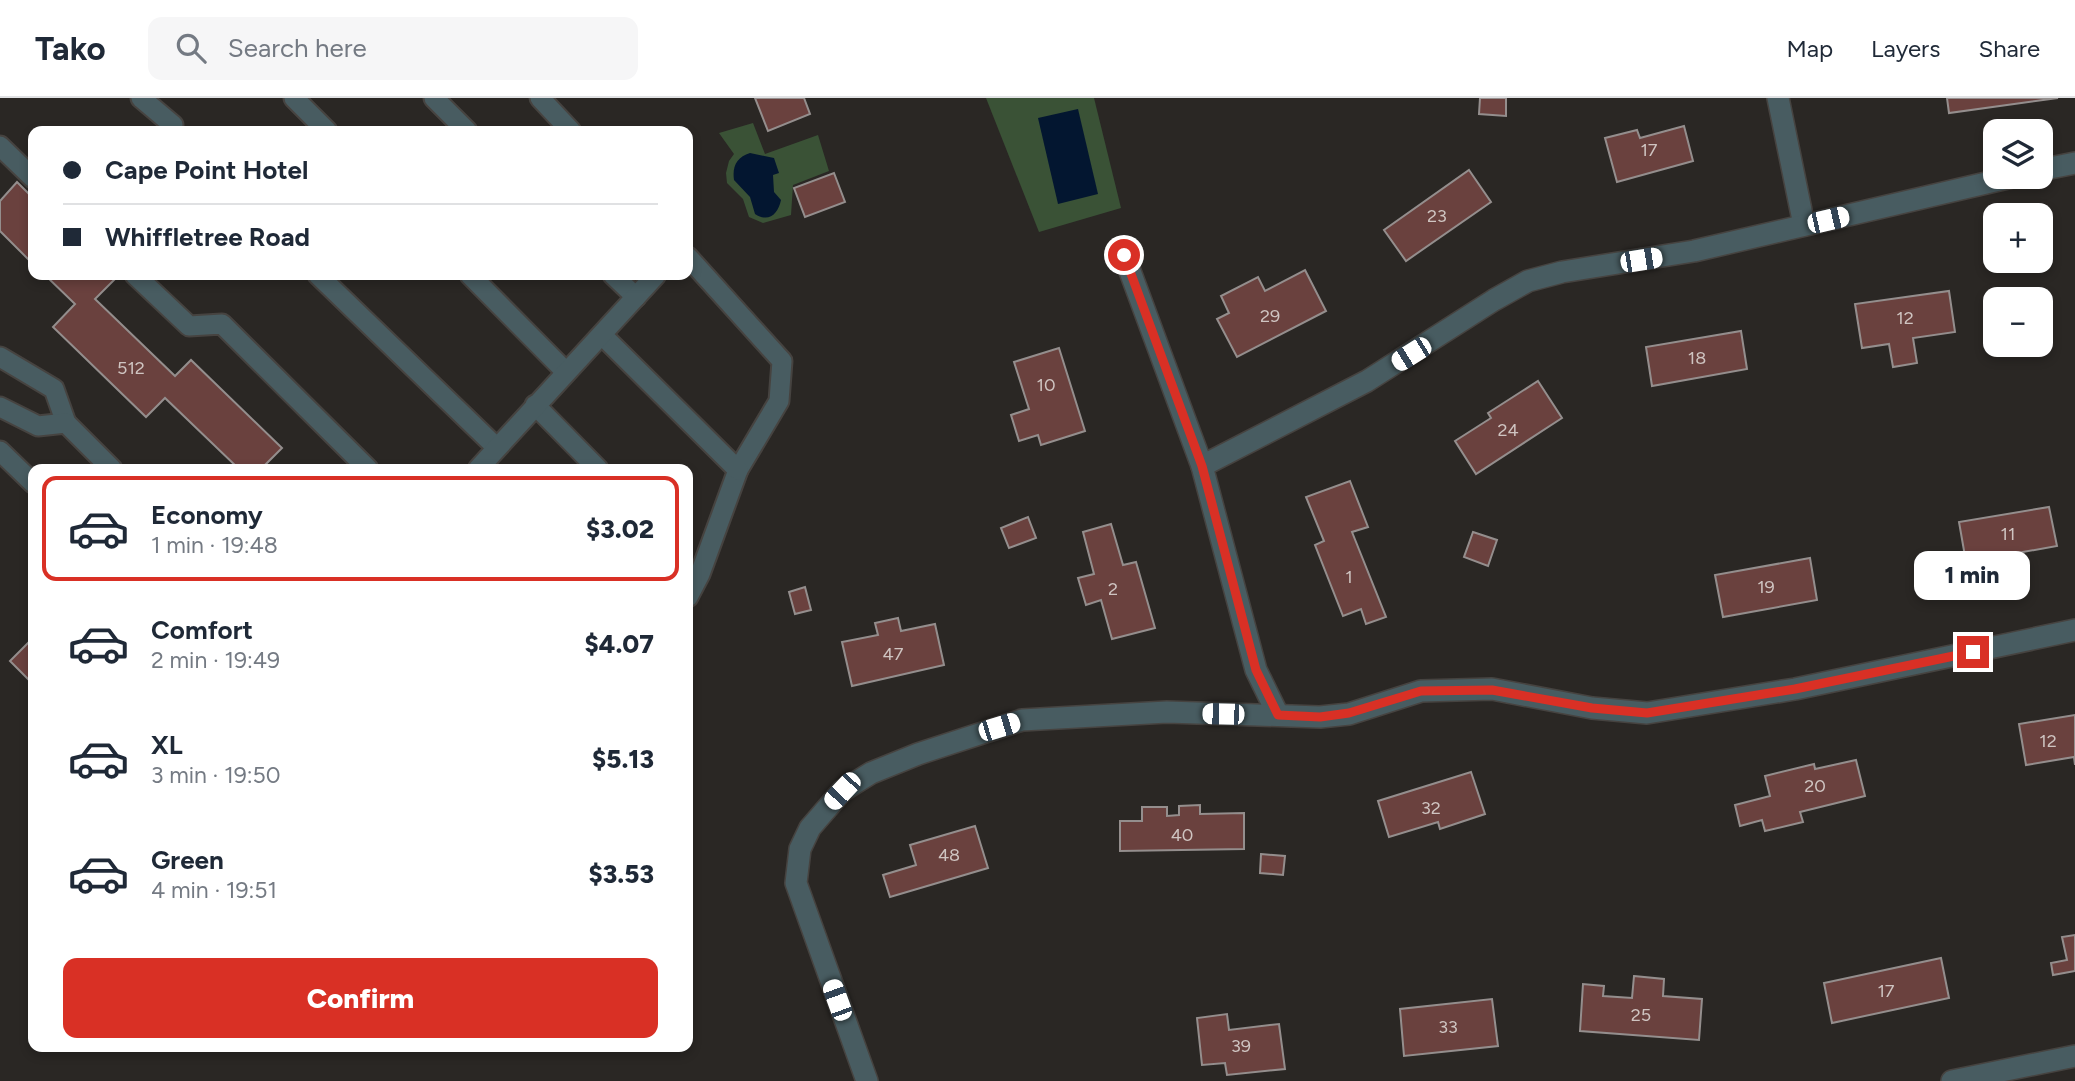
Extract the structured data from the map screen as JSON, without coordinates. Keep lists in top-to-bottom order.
{
  "house_numbers": [
    "17",
    "23",
    "29",
    "12",
    "18",
    "512",
    "10",
    "24",
    "11",
    "1",
    "19",
    "2",
    "47",
    "12",
    "20",
    "32",
    "40",
    "48",
    "17",
    "25",
    "33",
    "39"
  ],
  "page": {
    "header": "Tako",
    "search": "Search here",
    "nav": ["Map", "Layers", "Share"],
    "map_buttons": ["+", "−"],
    "banner": ["Cape Point Hotel", "Whiffletree Road"],
    "list": [
      {
        "name": "Economy",
        "note": "1 min · 19:48",
        "value": "$3.02"
      },
      {
        "name": "Comfort",
        "note": "2 min · 19:49",
        "value": "$4.07"
      },
      {
        "name": "XL",
        "note": "3 min · 19:50",
        "value": "$5.13"
      },
      {
        "name": "Green",
        "note": "4 min · 19:51",
        "value": "$3.53"
      }
    ],
    "bubble": "1 min",
    "buttons": "Confirm"
  }
}
